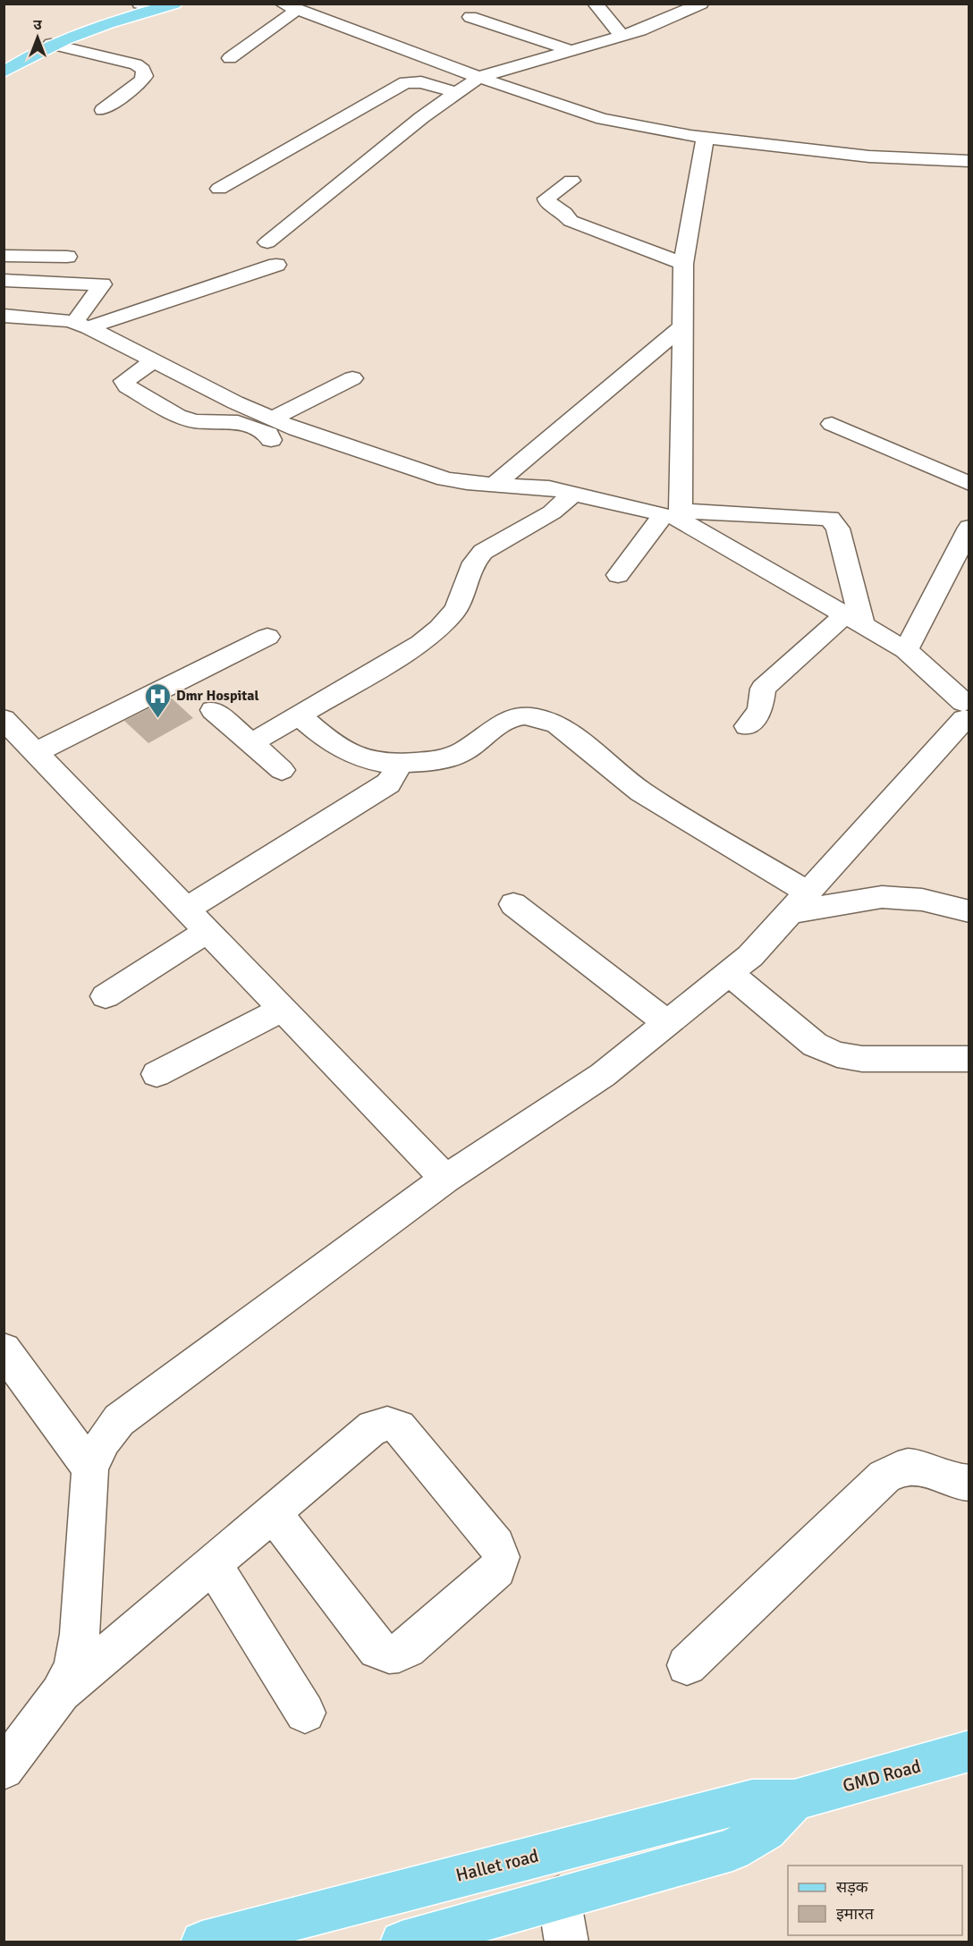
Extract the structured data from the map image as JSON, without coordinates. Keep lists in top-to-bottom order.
{
  "streets": {
    "main road": ["GMD Road", "Hallet road"]
  },
  "crossings": [
    ["GMD Road", "Hallet road"]
  ],
  "places": {
    "hospital": ["Dmr Hospital"]
  },
  "legend": ["सड़क", "इमारत"],
  "north": "top"
}
